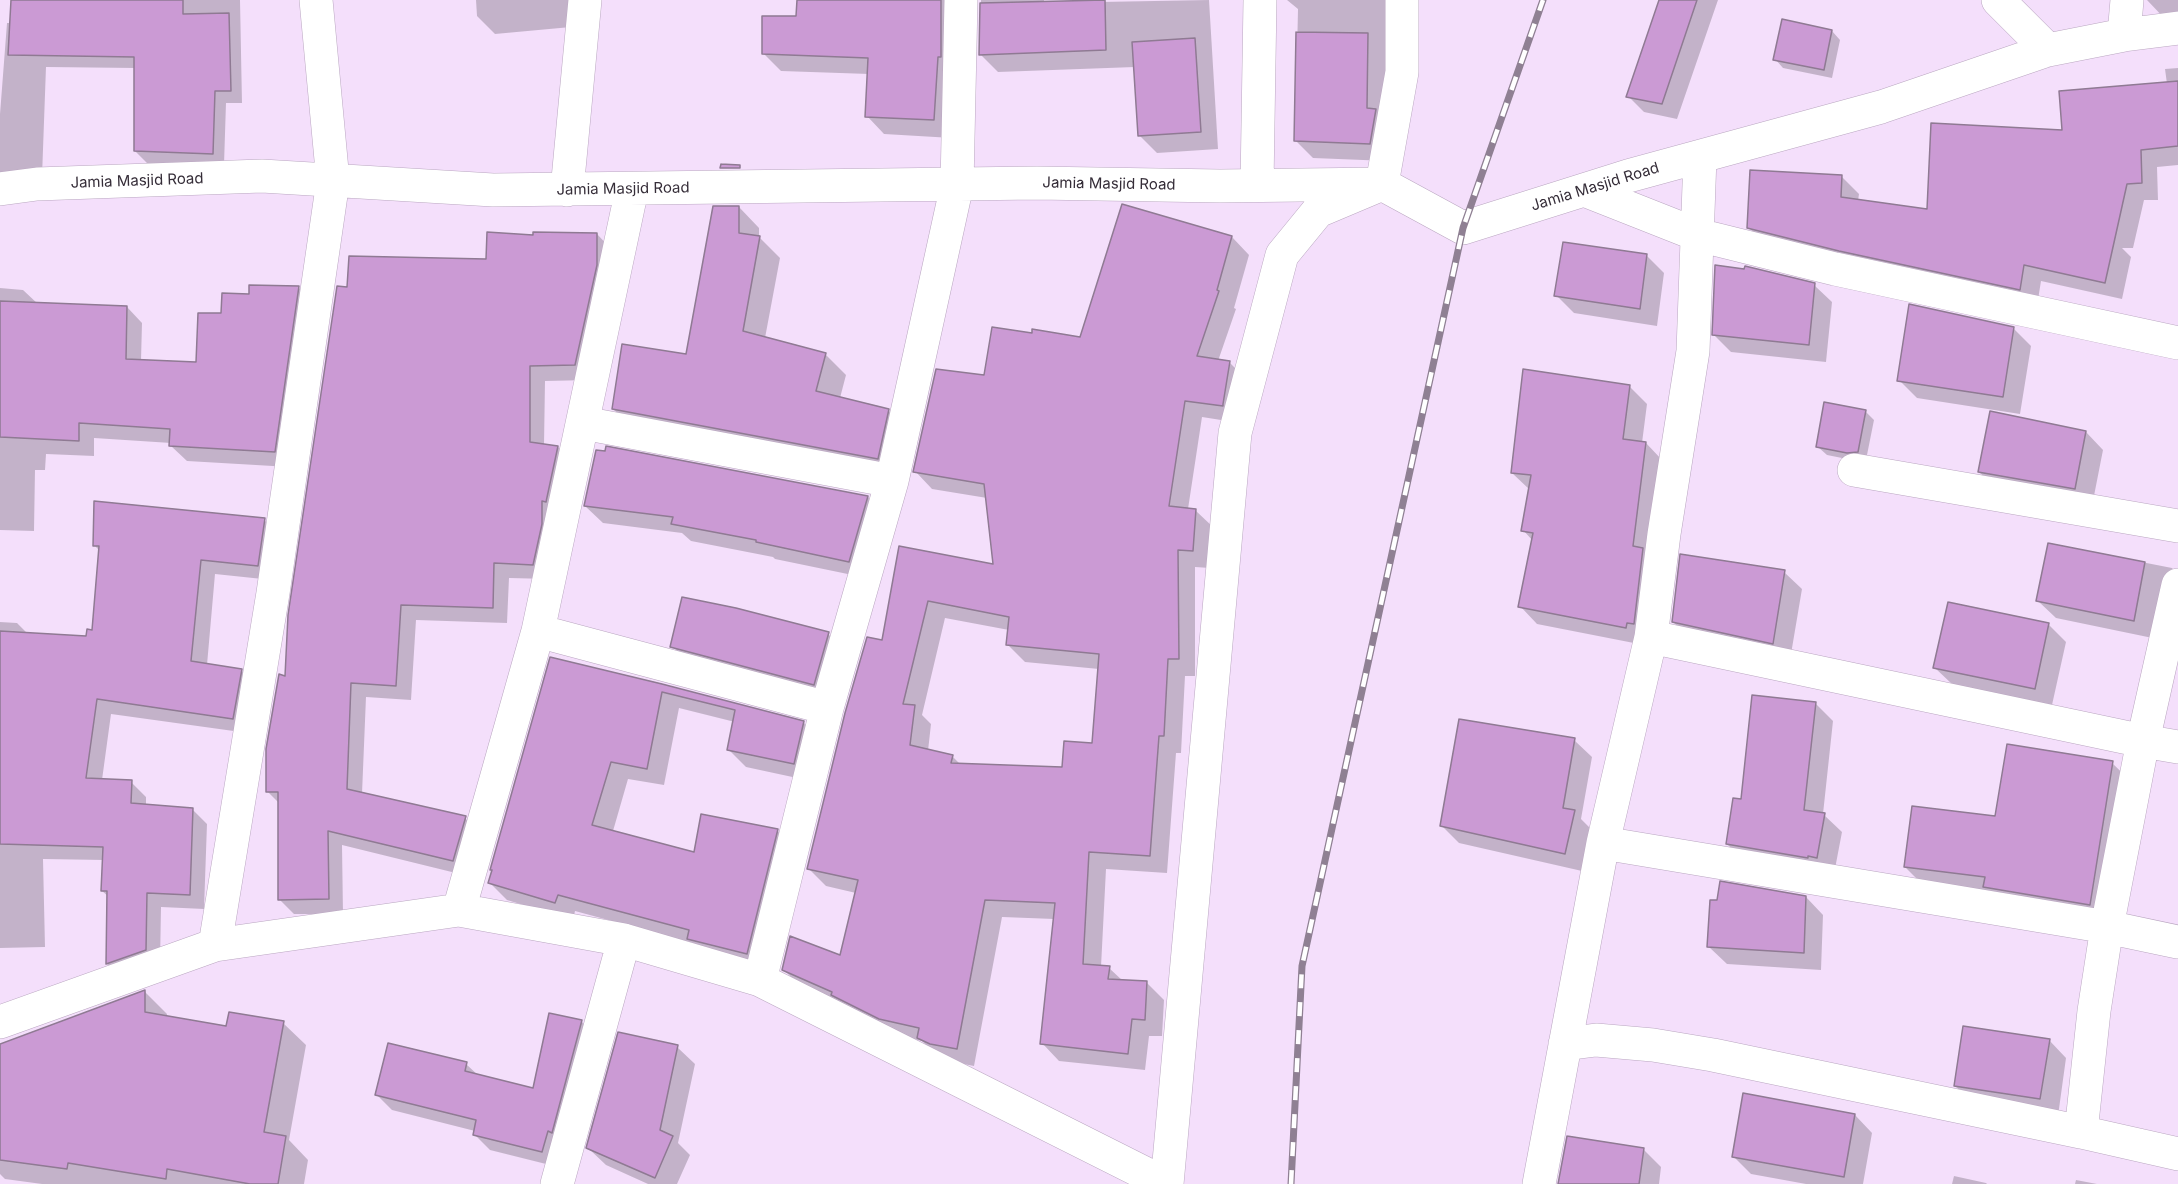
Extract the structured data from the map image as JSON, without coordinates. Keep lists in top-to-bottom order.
{
  "streets": {
    "street": ["Jamia Masjid Road"]
  }
}
